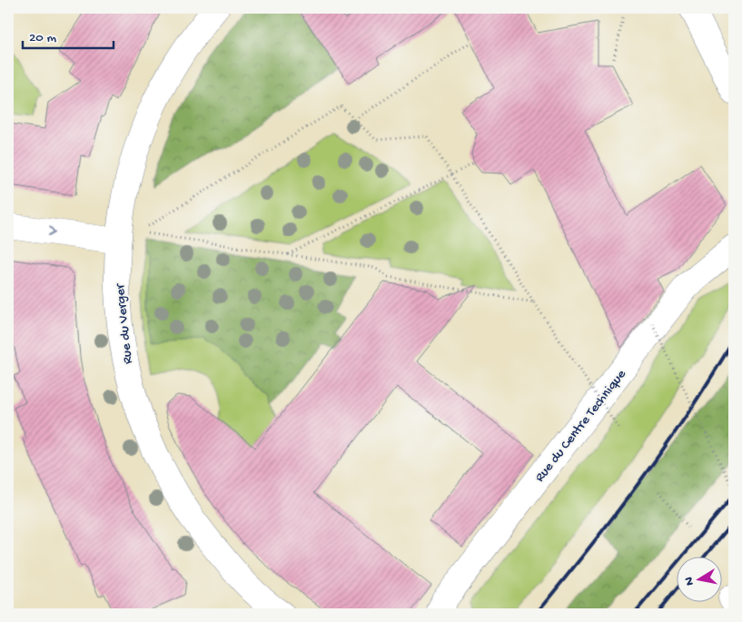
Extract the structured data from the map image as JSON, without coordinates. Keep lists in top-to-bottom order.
{
  "streets": {
    "street": ["Rue du Verger", "Rue du Centre Technique"]
  },
  "scale_bar": "20 m",
  "north": "left"
}
